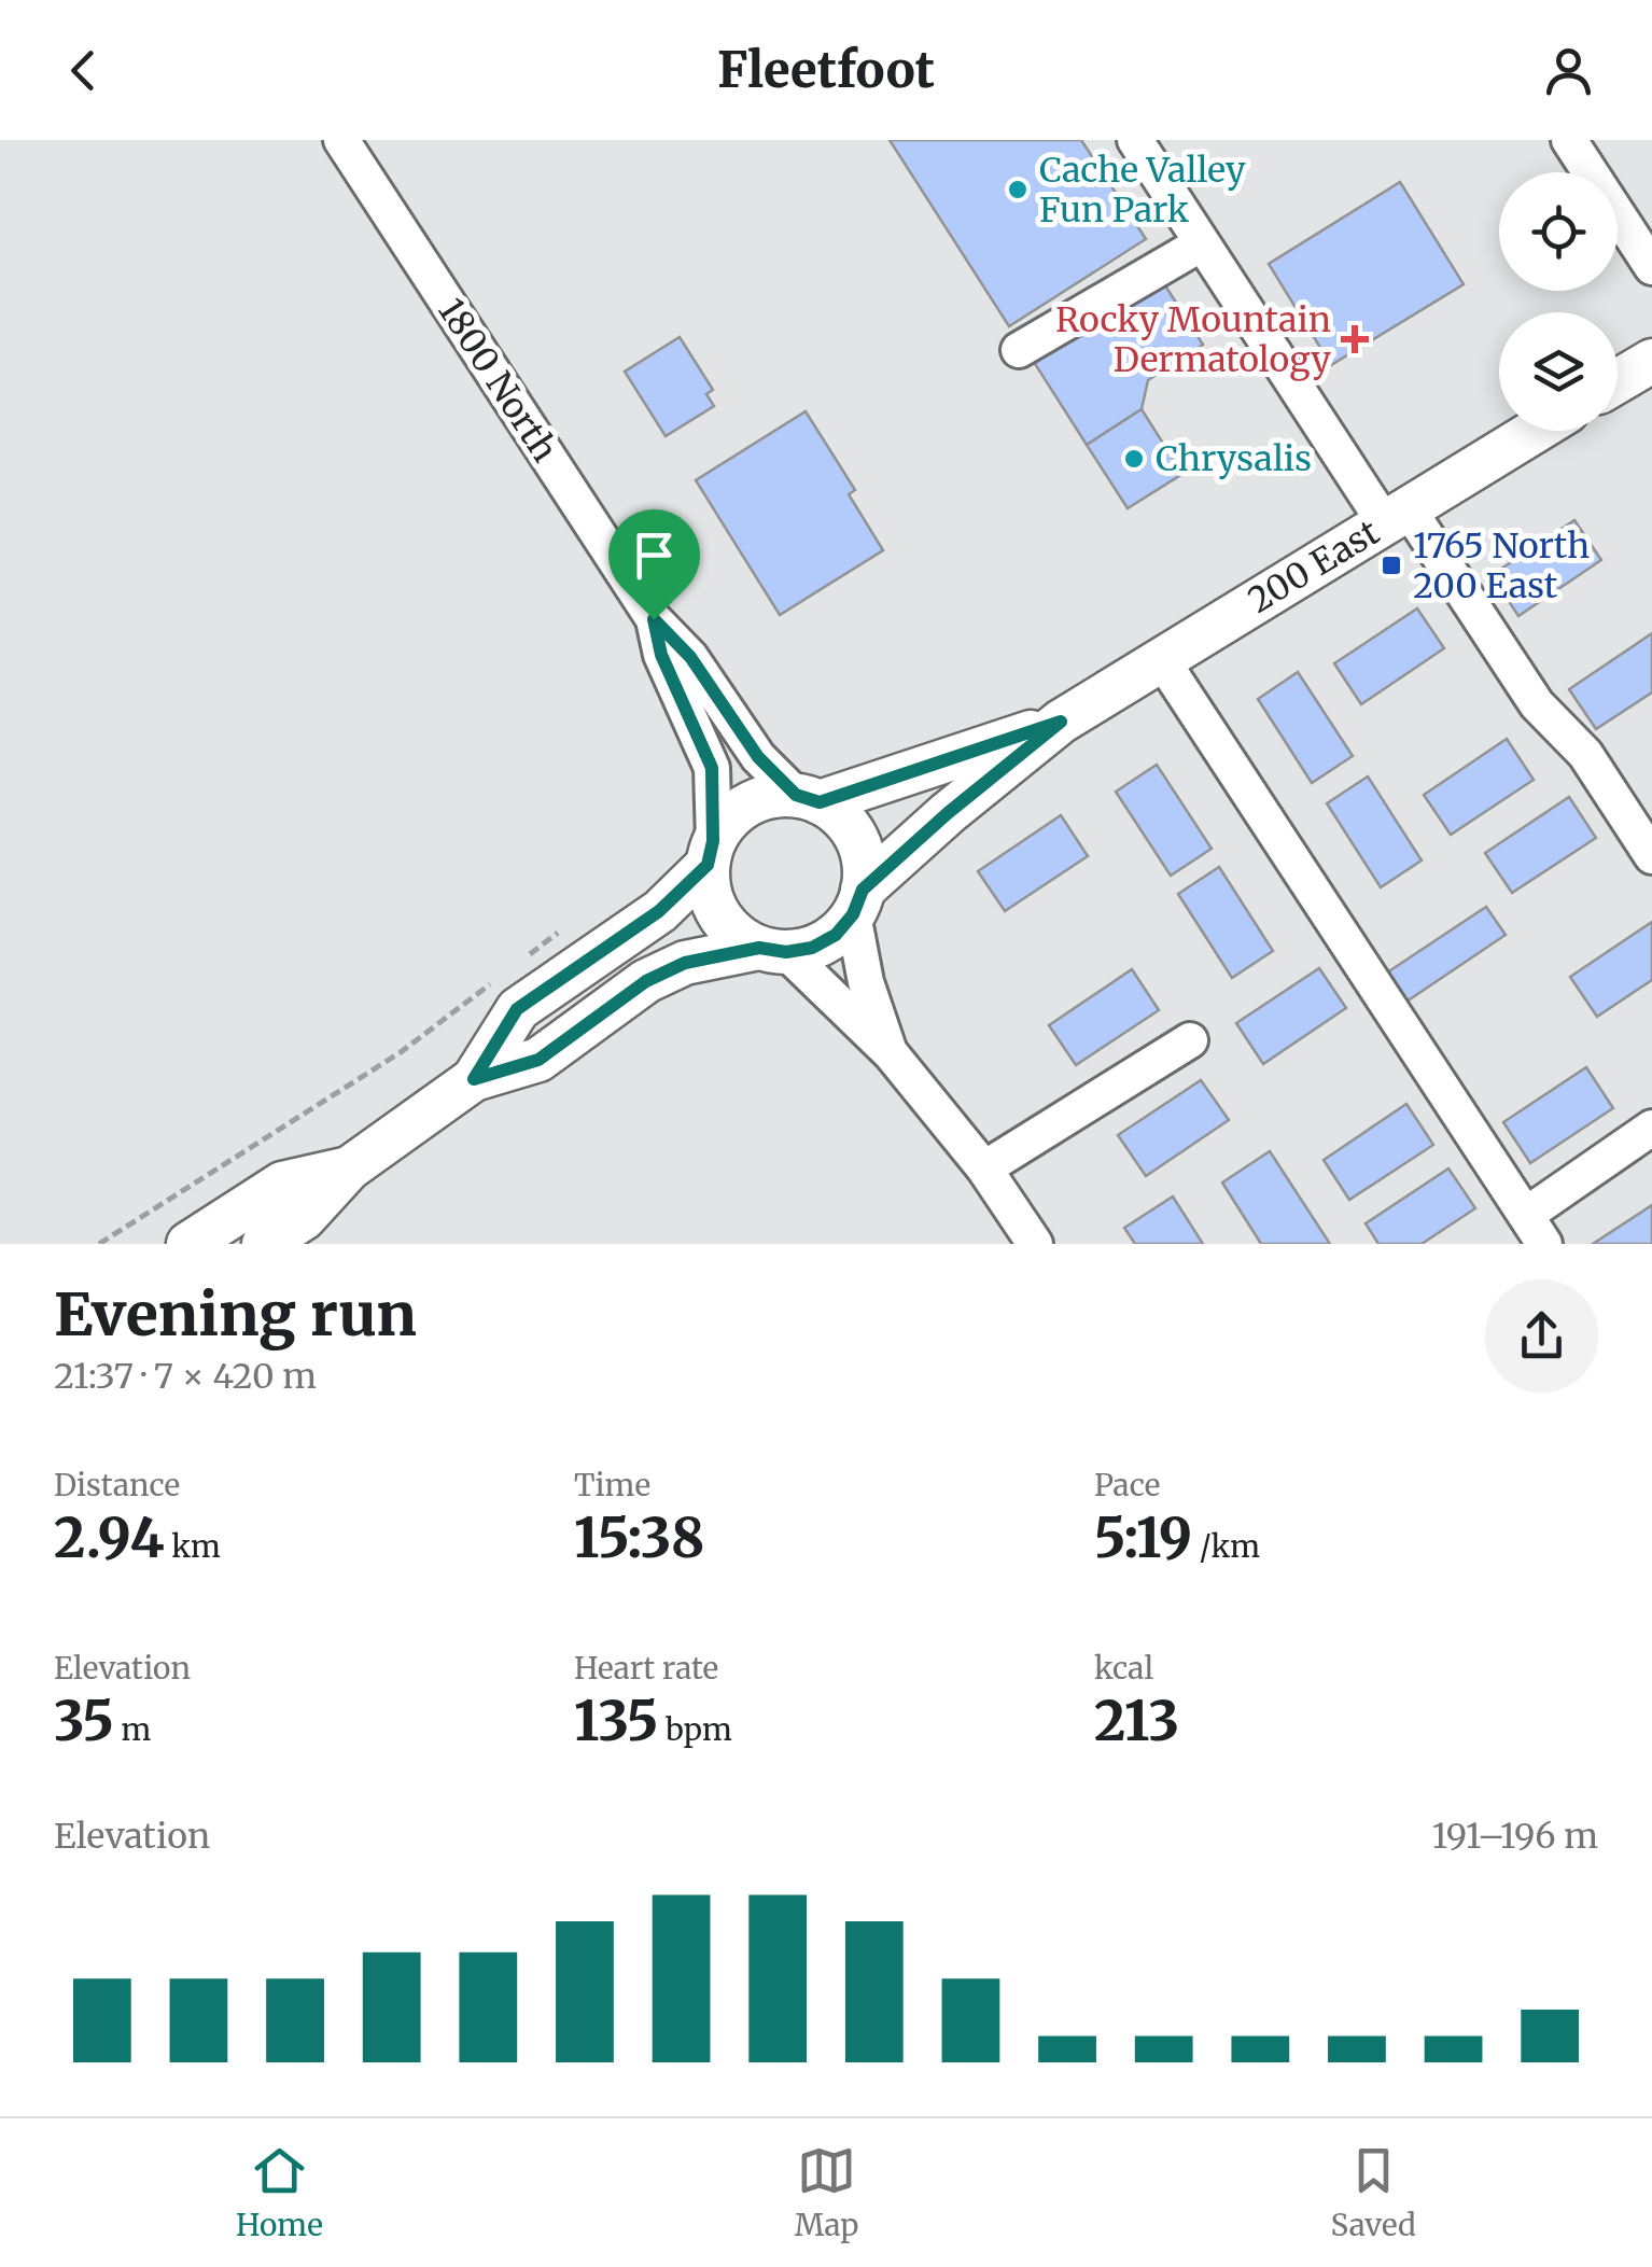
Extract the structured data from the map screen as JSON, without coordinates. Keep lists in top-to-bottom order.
{
  "streets": {
    "main road": ["200 East"],
    "street": ["1800 North"]
  },
  "crossings": [
    ["1800 North", "200 East"]
  ],
  "places": {
    "other": ["Cache Valley Fun Park", "Chrysalis"],
    "health": ["Rocky Mountain Dermatology"],
    "transit": ["1765 North 200 East"]
  },
  "page": {
    "header": "Fleetfoot",
    "heading": ["Evening run", "21:37 · 7 × 420 m"],
    "stats": [
      ["Distance", "2.94 km"],
      ["Time", "15:38"],
      ["Pace", "5:19 /km"],
      ["Elevation", "35 m"],
      ["Heart rate", "135 bpm"],
      ["kcal", "213"]
    ],
    "chart": ["Elevation", "191–196 m"],
    "tabs": ["Home", "Map", "Saved"]
  }
}
